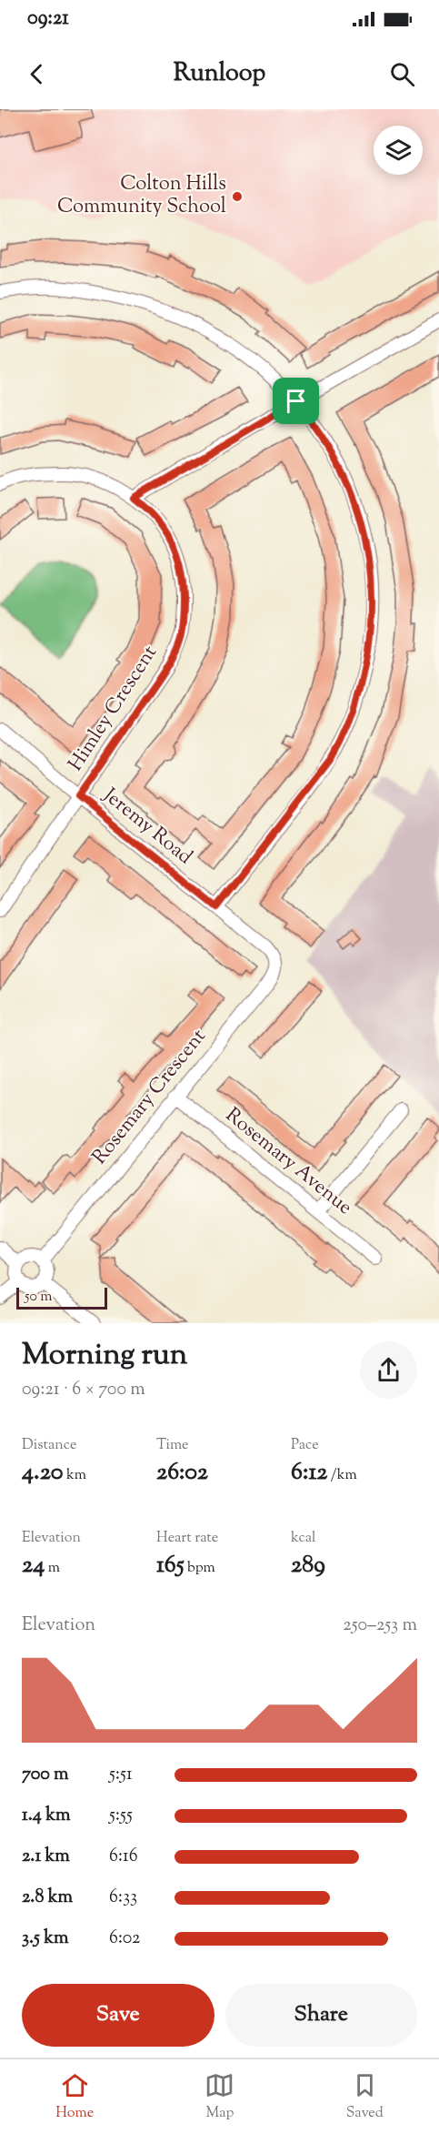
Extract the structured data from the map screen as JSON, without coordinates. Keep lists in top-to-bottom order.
{
  "streets": {
    "street": [
      "Himley Crescent",
      "Jeremy Road",
      "Rosemary Crescent",
      "Rosemary Avenue"
    ]
  },
  "crossings": [
    ["Himley Crescent", "Jeremy Road"],
    ["Jeremy Road", "Rosemary Crescent"],
    ["Rosemary Crescent", "Rosemary Avenue"]
  ],
  "places": ["Colton Hills Community School"],
  "scale_bar": "50 m",
  "page": {
    "status": "09:21",
    "header": "Runloop",
    "scale": "50 m",
    "heading": ["Morning run", "09:21 · 6 × 700 m"],
    "stats": [
      ["Distance", "4.20 km"],
      ["Time", "26:02"],
      ["Pace", "6:12 /km"],
      ["Elevation", "24 m"],
      ["Heart rate", "165 bpm"],
      ["kcal", "289"]
    ],
    "chart": ["Elevation", "250–253 m"],
    "list": [
      {
        "name": "700 m",
        "note": "5:51"
      },
      {
        "name": "1.4 km",
        "note": "5:55"
      },
      {
        "name": "2.1 km",
        "note": "6:16"
      },
      {
        "name": "2.8 km",
        "note": "6:33"
      },
      {
        "name": "3.5 km",
        "note": "6:02"
      }
    ],
    "buttons": ["Save", "Share"],
    "tabs": ["Home", "Map", "Saved"]
  }
}
